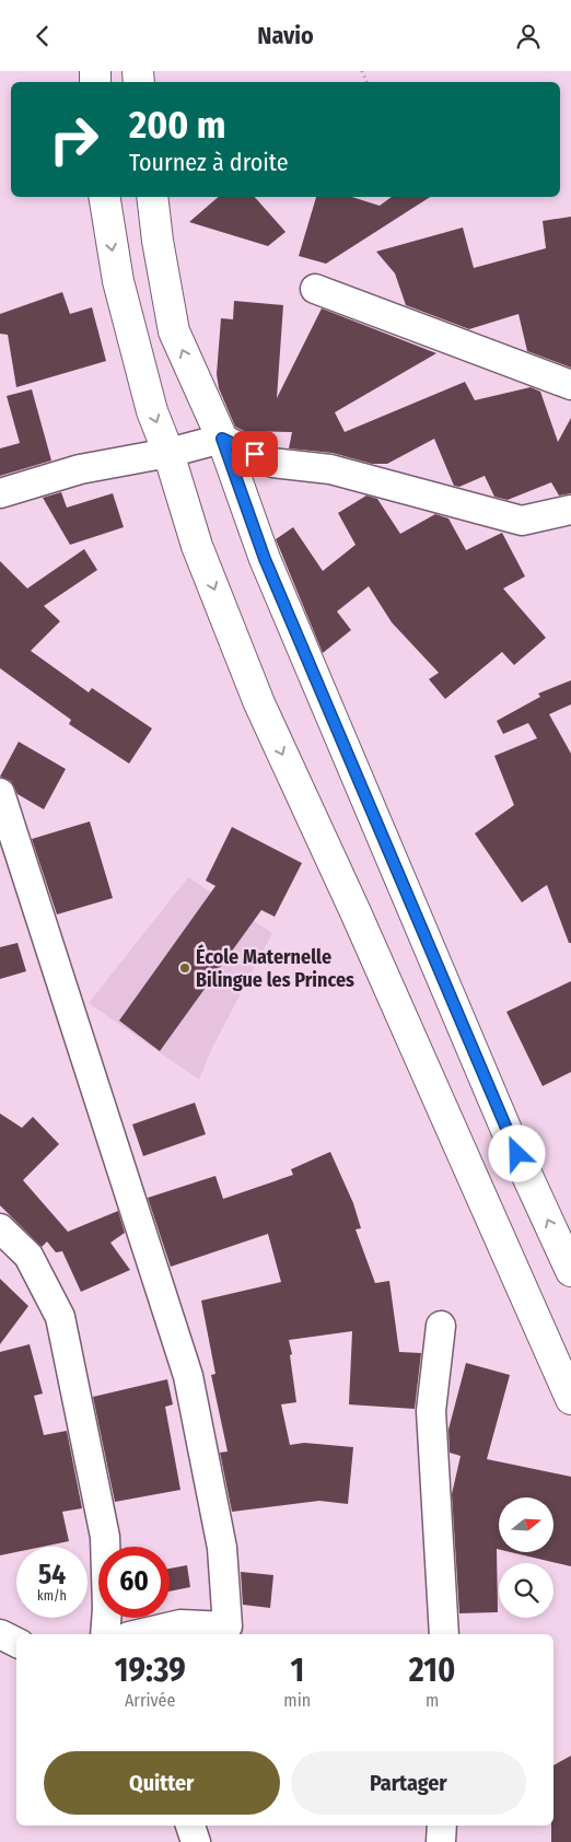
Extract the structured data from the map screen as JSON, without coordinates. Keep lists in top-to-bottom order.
{
  "places": ["École Maternelle Bilingue les Princes"],
  "north": "right",
  "page": {
    "header": "Navio",
    "turn": ["200 m", "Tournez à droite"],
    "speed": "54 km/h",
    "limit": "60",
    "eta": [
      "19:39",
      "Arrivée",
      "1",
      "min",
      "210",
      "m"
    ],
    "buttons": ["Quitter", "Partager"]
  }
}
